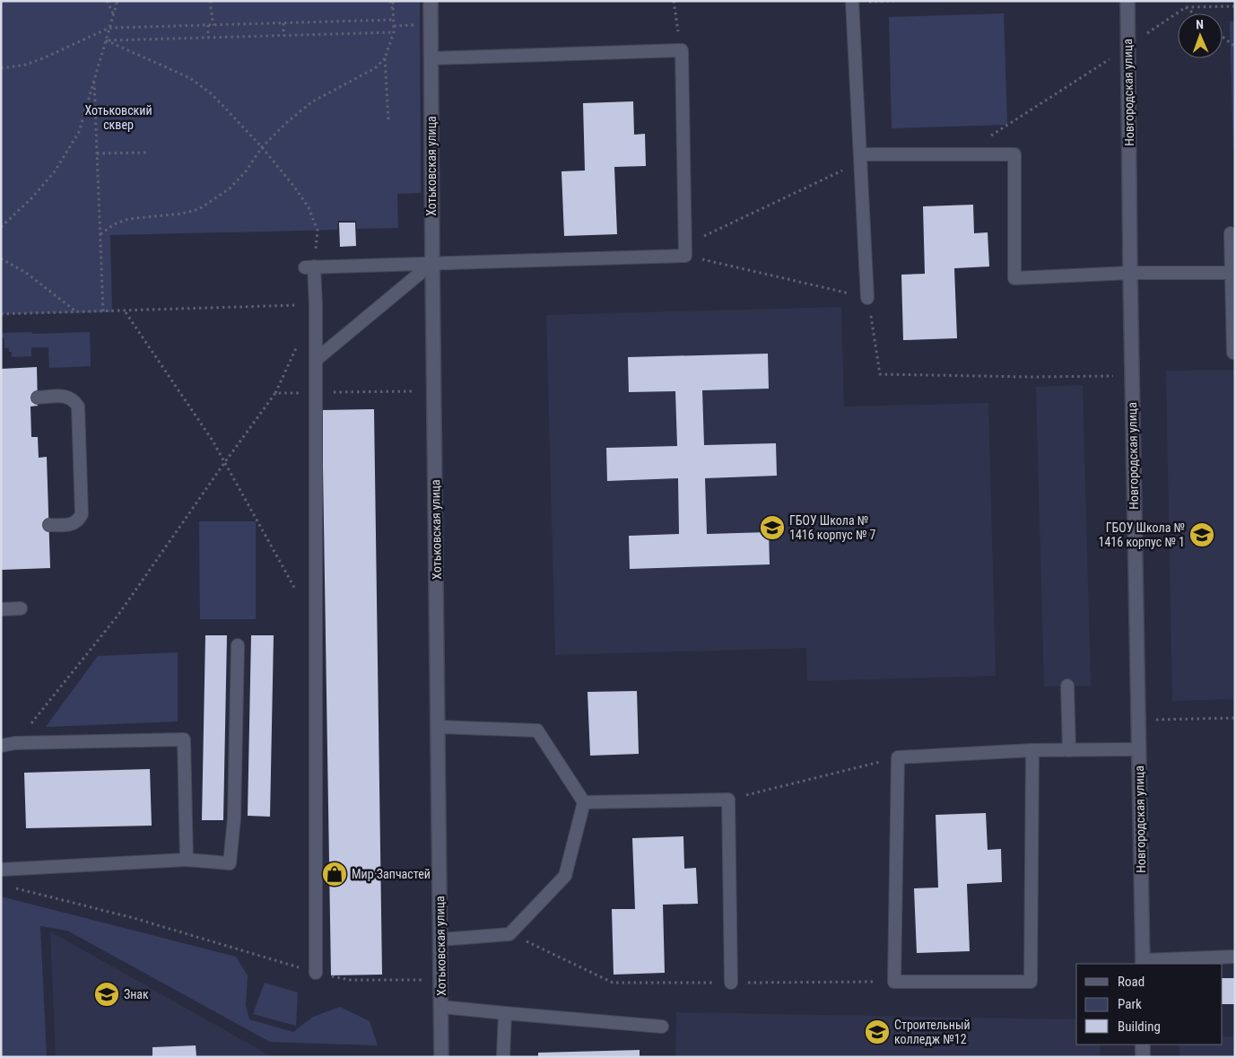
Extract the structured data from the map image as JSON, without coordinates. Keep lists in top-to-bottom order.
{
  "streets": {
    "street": ["Новгородская улица", "Хотьковская улица"]
  },
  "parks": ["Хотьковский сквер"],
  "places": {
    "school or university": [
      "ГБОУ Школа № 1416 корпус № 7",
      "ГБОУ Школа № 1416 корпус № 1",
      "Знак",
      "Строительный колледж №12"
    ],
    "shop": ["Мир Запчастей"]
  },
  "legend": ["Road", "Park", "Building"],
  "north": "top"
}
